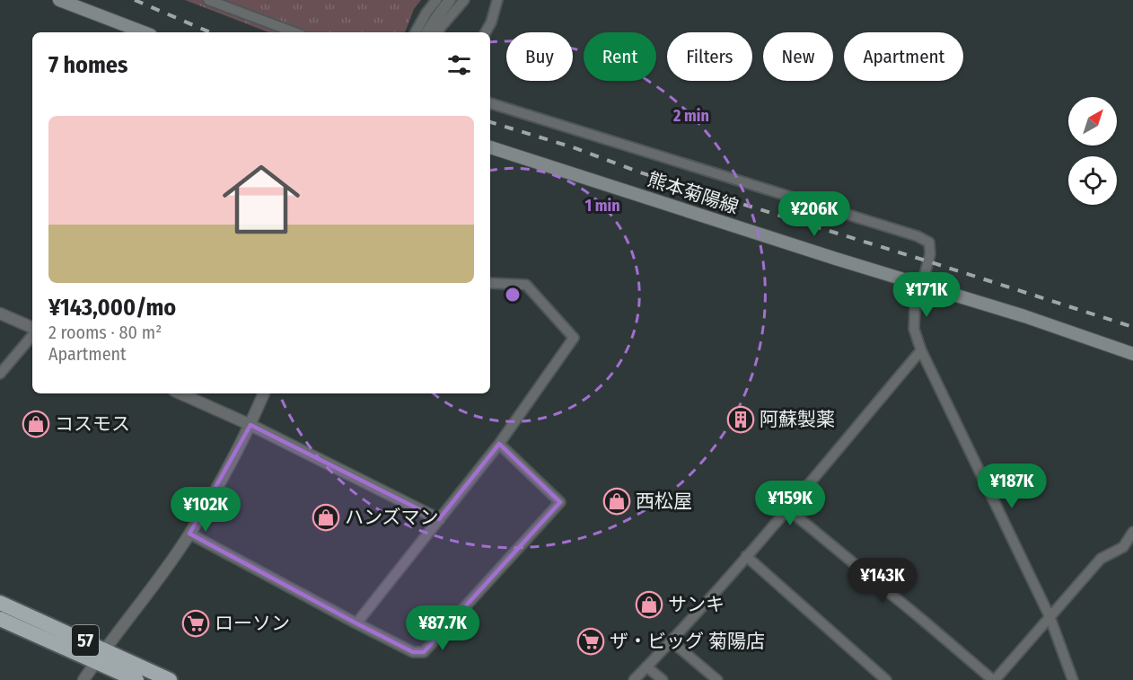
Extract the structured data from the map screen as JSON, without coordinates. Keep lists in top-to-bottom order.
{
  "streets": {
    "highway": ["57"],
    "main road": ["熊本菊陽線"]
  },
  "places": {
    "building": ["阿蘇製薬"],
    "shop": [
      "コスモス",
      "西松屋",
      "ハンズマン",
      "サンキ"
    ],
    "supermarket": ["ローソン", "ザ・ビッグ 菊陽店"]
  },
  "north": "top right",
  "page": {
    "chip": [
      "Buy",
      "Rent",
      "Filters",
      "New",
      "Apartment"
    ],
    "heading": "7 homes",
    "list": [
      {
        "name": "¥143,000/mo",
        "note": "2 rooms · 80 m² · Apartment"
      }
    ],
    "price": [
      "¥206K",
      "¥171K",
      "¥187K",
      "¥159K",
      "¥102K",
      "¥143K",
      "¥87.7K"
    ]
  },
  "rings": ["2 min", "1 min"]
}
